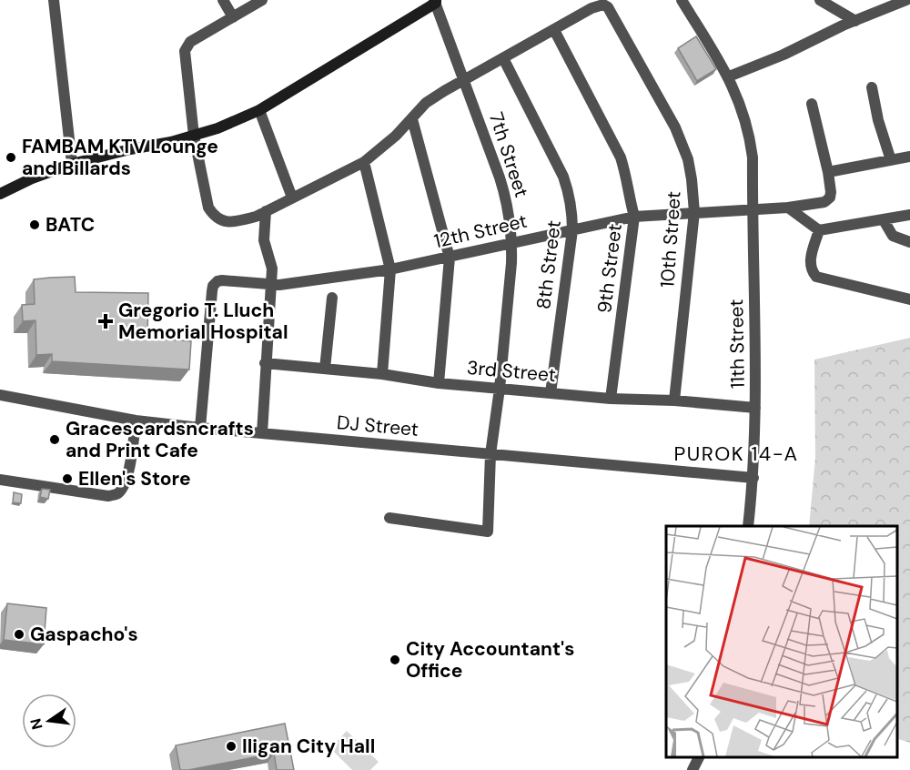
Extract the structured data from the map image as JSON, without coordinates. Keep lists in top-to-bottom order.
{
  "streets": {
    "street": [
      "7th Street",
      "12th Street",
      "10th Street",
      "8th Street",
      "9th Street",
      "11th Street",
      "3rd Street",
      "DJ Street"
    ]
  },
  "crossings": [
    ["7th Street", "12th Street"],
    ["7th Street", "3rd Street"],
    ["7th Street", "DJ Street"],
    ["12th Street", "10th Street"],
    ["12th Street", "8th Street"],
    ["12th Street", "9th Street"],
    ["12th Street", "11th Street"],
    ["12th Street", "DJ Street"],
    ["10th Street", "9th Street"],
    ["10th Street", "3rd Street"],
    ["8th Street", "3rd Street"],
    ["9th Street", "3rd Street"],
    ["11th Street", "3rd Street"],
    ["11th Street", "DJ Street"]
  ],
  "districts": ["PUROK 14-A"],
  "places": {
    "other": [
      "FAMBAM KTV Lounge and Billards",
      "BATC",
      "Gracescardsncrafts and Print Cafe",
      "Ellen's Store",
      "Gaspacho's",
      "City Accountant's Office",
      "Iligan City Hall"
    ],
    "health": ["Gregorio T. Lluch Memorial Hospital"]
  },
  "north": "left"
}
